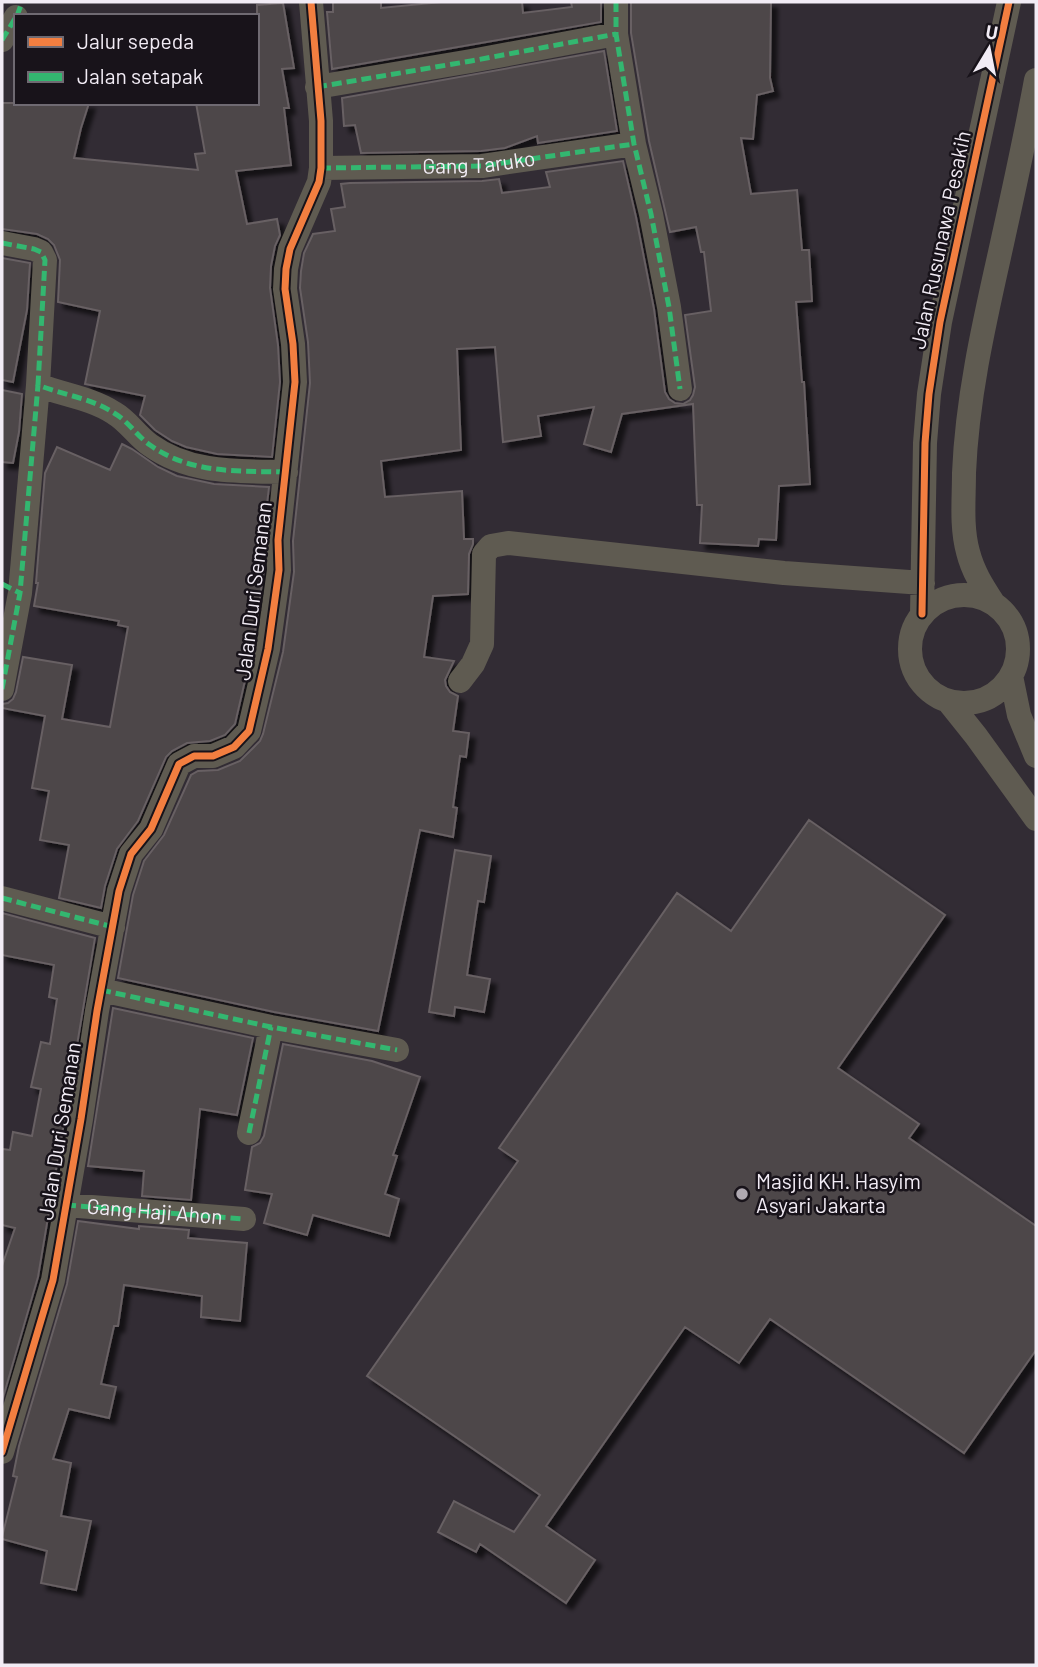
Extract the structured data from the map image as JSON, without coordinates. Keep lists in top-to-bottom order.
{
  "streets": {
    "street": [
      "Gang Taruko",
      "Jalan Rusunawa Pesakih",
      "Jalan Duri Semanan",
      "Gang Haji Ahon"
    ]
  },
  "crossings": [
    ["Gang Taruko", "Jalan Duri Semanan"],
    ["Jalan Duri Semanan", "Gang Haji Ahon"]
  ],
  "places": ["Masjid KH. Hasyim Asyari Jakarta"],
  "legend": ["Jalur sepeda", "Jalan setapak"],
  "north": "top"
}
